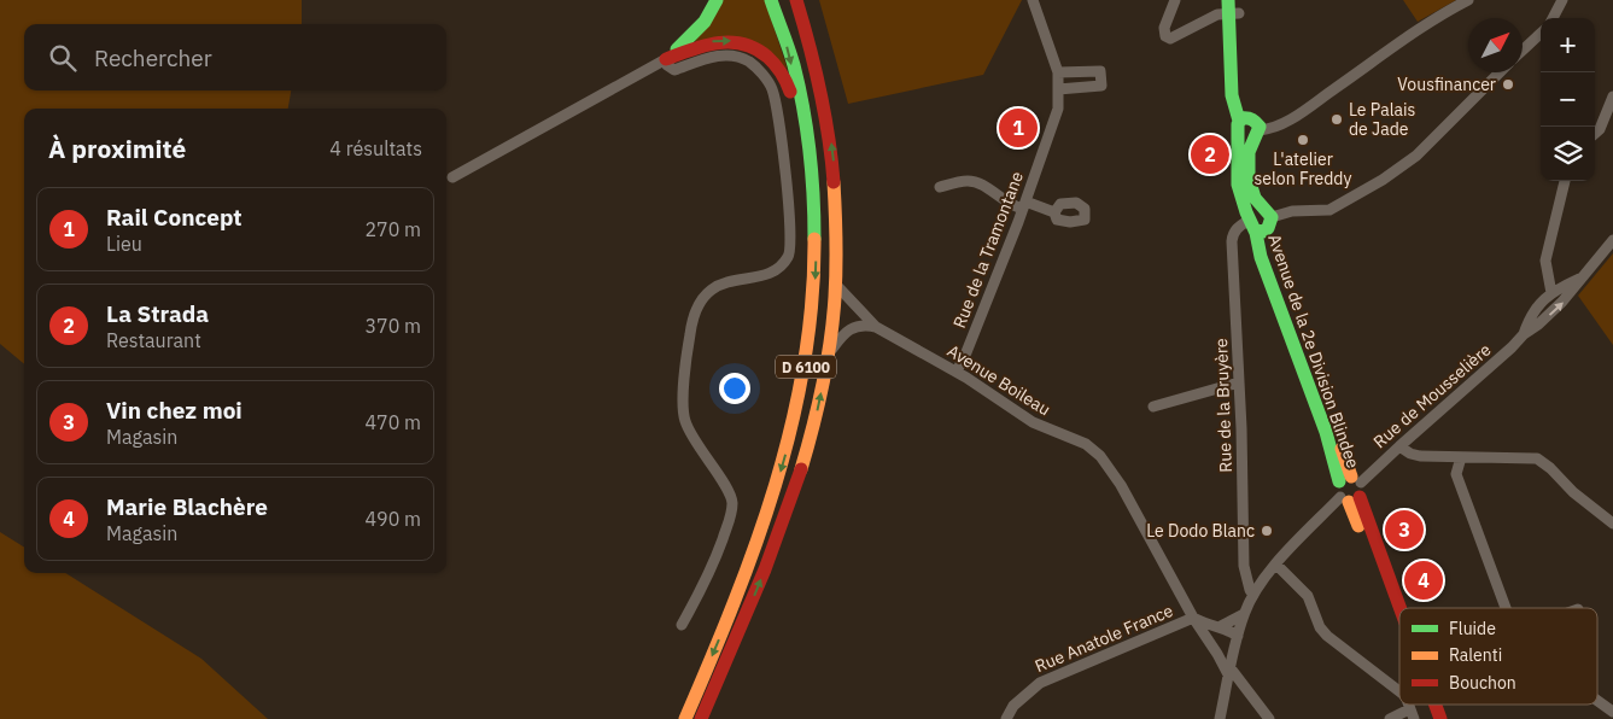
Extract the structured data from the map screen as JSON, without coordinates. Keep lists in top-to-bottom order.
{
  "streets": {
    "main road": ["Avenue de la 2e Division Blindee", "D 6100"],
    "street": [
      "Rue de la Tramontane",
      "Avenue Boileau",
      "Rue de Mousselière",
      "Rue de la Bruyère",
      "Rue Anatole France"
    ]
  },
  "crossings": [
    ["Rue de la Tramontane", "Avenue Boileau"],
    ["Avenue de la 2e Division Blindee", "Rue de Mousselière"],
    ["Avenue de la 2e Division Blindee", "Rue de la Bruyère"],
    ["D 6100", "Avenue Boileau"],
    ["Avenue Boileau", "Rue Anatole France"]
  ],
  "places": [
    "Vousfinancer",
    "Le Palais de Jade",
    "L'atelier selon Freddy",
    "Le Dodo Blanc"
  ],
  "legend": ["Fluide", "Ralenti", "Bouchon"],
  "north": "top right",
  "page": {
    "map_buttons": ["+", "−"],
    "search": "Rechercher",
    "pins": [
      "1",
      "2",
      "3",
      "4"
    ],
    "heading": ["À proximité", "4 résultats"],
    "list": [
      {
        "mark": "1",
        "name": "Rail Concept",
        "note": "Lieu",
        "value": "270 m"
      },
      {
        "mark": "2",
        "name": "La Strada",
        "note": "Restaurant",
        "value": "370 m"
      },
      {
        "mark": "3",
        "name": "Vin chez moi",
        "note": "Magasin",
        "value": "470 m"
      },
      {
        "mark": "4",
        "name": "Marie Blachère",
        "note": "Magasin",
        "value": "490 m"
      }
    ]
  }
}
